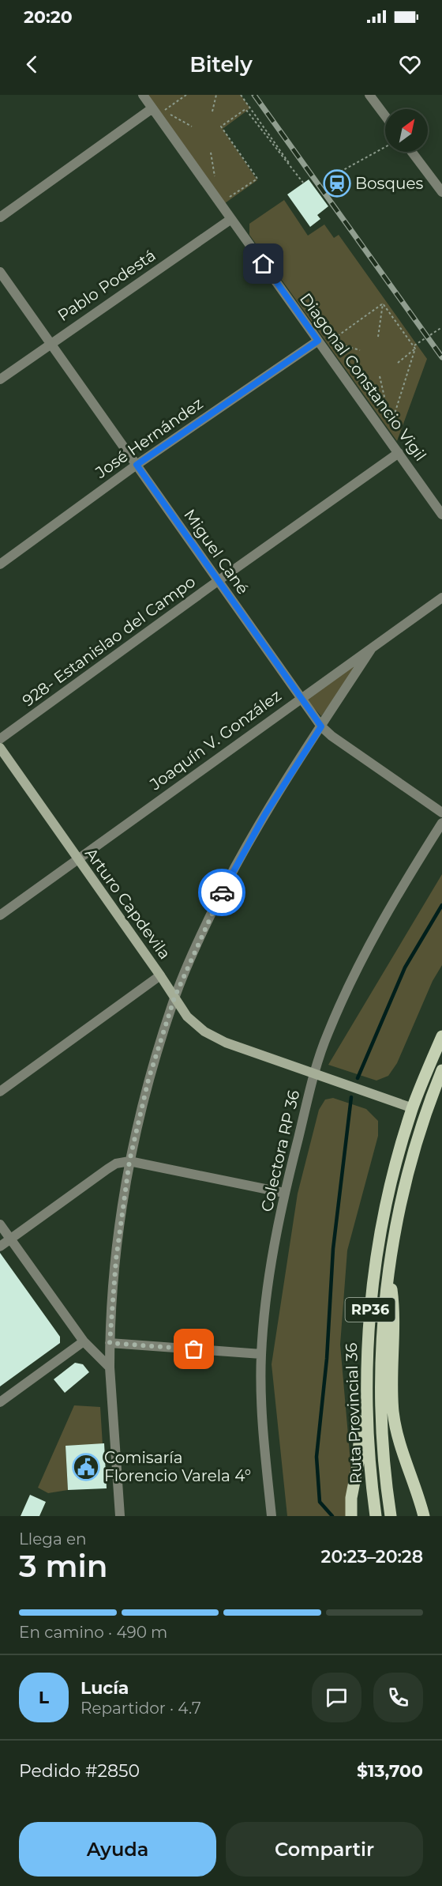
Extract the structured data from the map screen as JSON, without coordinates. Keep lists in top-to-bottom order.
{
  "streets": {
    "main road": ["RP36", "Ruta Provincial 36"],
    "street": [
      "Pablo Podestá",
      "Diagonal Constancio Vigil",
      "José Hernández",
      "Miguel Cané",
      "928- Estanislao del Campo",
      "Joaquín V. González",
      "Arturo Capdevila",
      "Colectora RP 36"
    ]
  },
  "crossings": [
    ["Pablo Podestá", "Diagonal Constancio Vigil"],
    ["Pablo Podestá", "Miguel Cané"],
    ["Diagonal Constancio Vigil", "José Hernández"],
    ["Diagonal Constancio Vigil", "928- Estanislao del Campo"],
    ["José Hernández", "Miguel Cané"],
    ["Miguel Cané", "928- Estanislao del Campo"],
    ["Miguel Cané", "Joaquín V. González"],
    ["Joaquín V. González", "Arturo Capdevila"],
    ["Arturo Capdevila", "Colectora RP 36"],
    ["Arturo Capdevila", "Ruta Provincial 36"]
  ],
  "places": {
    "station": ["Bosques"],
    "public building": ["Comisaría Florencio Varela 4°"]
  },
  "north": "top right",
  "page": {
    "status": "20:20",
    "header": "Bitely",
    "heading": ["3 min", "Llega en", "20:23–20:28"],
    "panel": [
      "Lucía",
      "Repartidor · 4.7",
      "Pedido #2850",
      "$13,700"
    ],
    "bar": "En camino · 490 m",
    "round": "L",
    "buttons": ["Ayuda", "Compartir"]
  }
}
